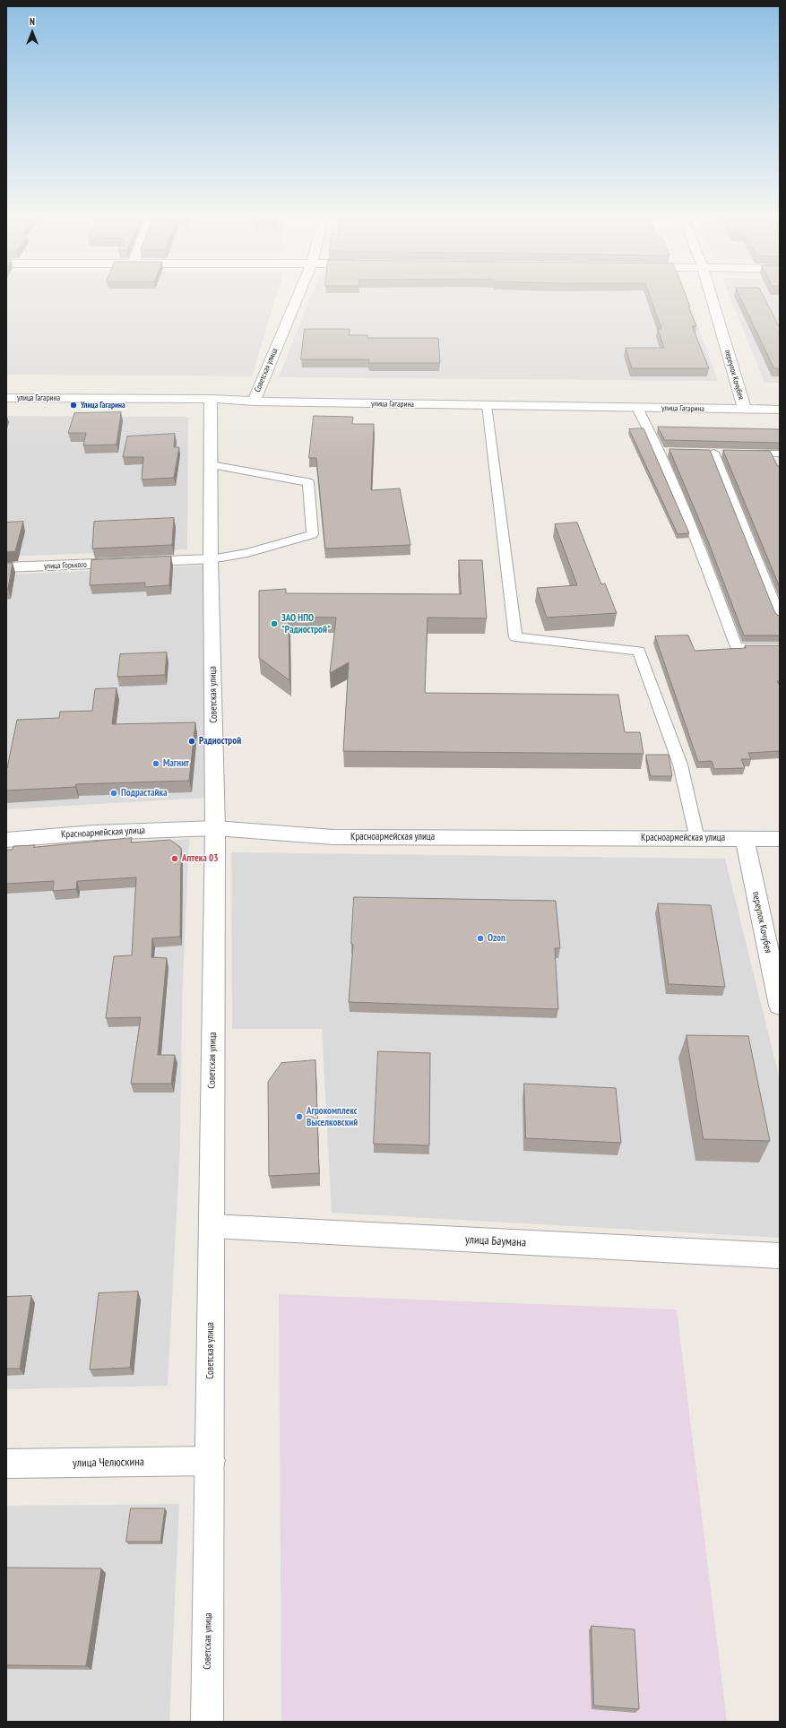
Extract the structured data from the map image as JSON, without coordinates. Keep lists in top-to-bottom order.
{
  "streets": {
    "street": [
      "Советская улица",
      "переулок Кочубея",
      "улица Гагарина",
      "улица Горького",
      "Красноармейская улица",
      "улица Баумана",
      "улица Челюскина"
    ]
  },
  "crossings": [
    ["Советская улица", "улица Гагарина"],
    ["Советская улица", "улица Горького"],
    ["Советская улица", "Красноармейская улица"],
    ["Советская улица", "улица Баумана"],
    ["Советская улица", "улица Челюскина"],
    ["переулок Кочубея", "улица Гагарина"],
    ["переулок Кочубея", "Красноармейская улица"]
  ],
  "places": [
    "Улица Гагарина",
    "ЗАО НПО \"Радиострой\"",
    "Радиострой",
    "Магнит",
    "Подрастайка",
    "Аптека 03",
    "Ozon",
    "Агрокомплекс Выселковский"
  ],
  "north": "top"
}
